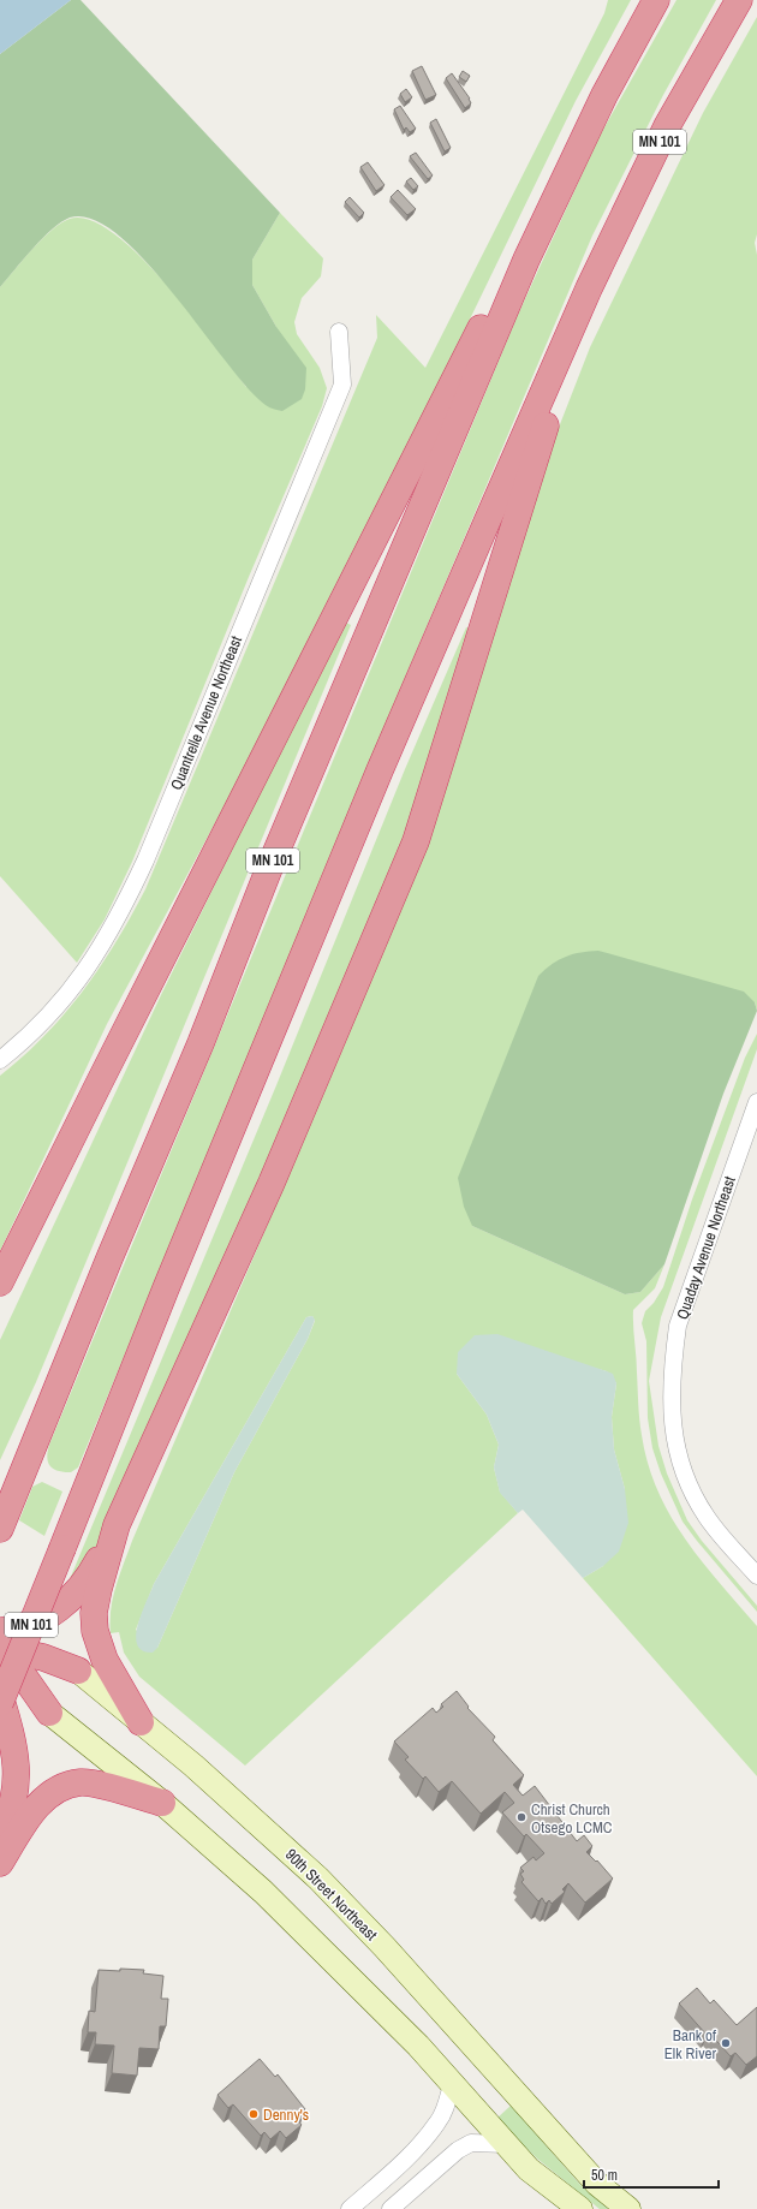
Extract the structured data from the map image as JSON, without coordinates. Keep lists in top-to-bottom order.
{
  "streets": {
    "highway": ["MN 101"],
    "main road": ["90th Street Northeast"],
    "street": ["Quantrelle Avenue Northeast", "Quaday Avenue Northeast"]
  },
  "places": ["Christ Church Otsego LCMC", "Bank of Elk River", "Denny's"],
  "scale_bar": "50 m"
}
